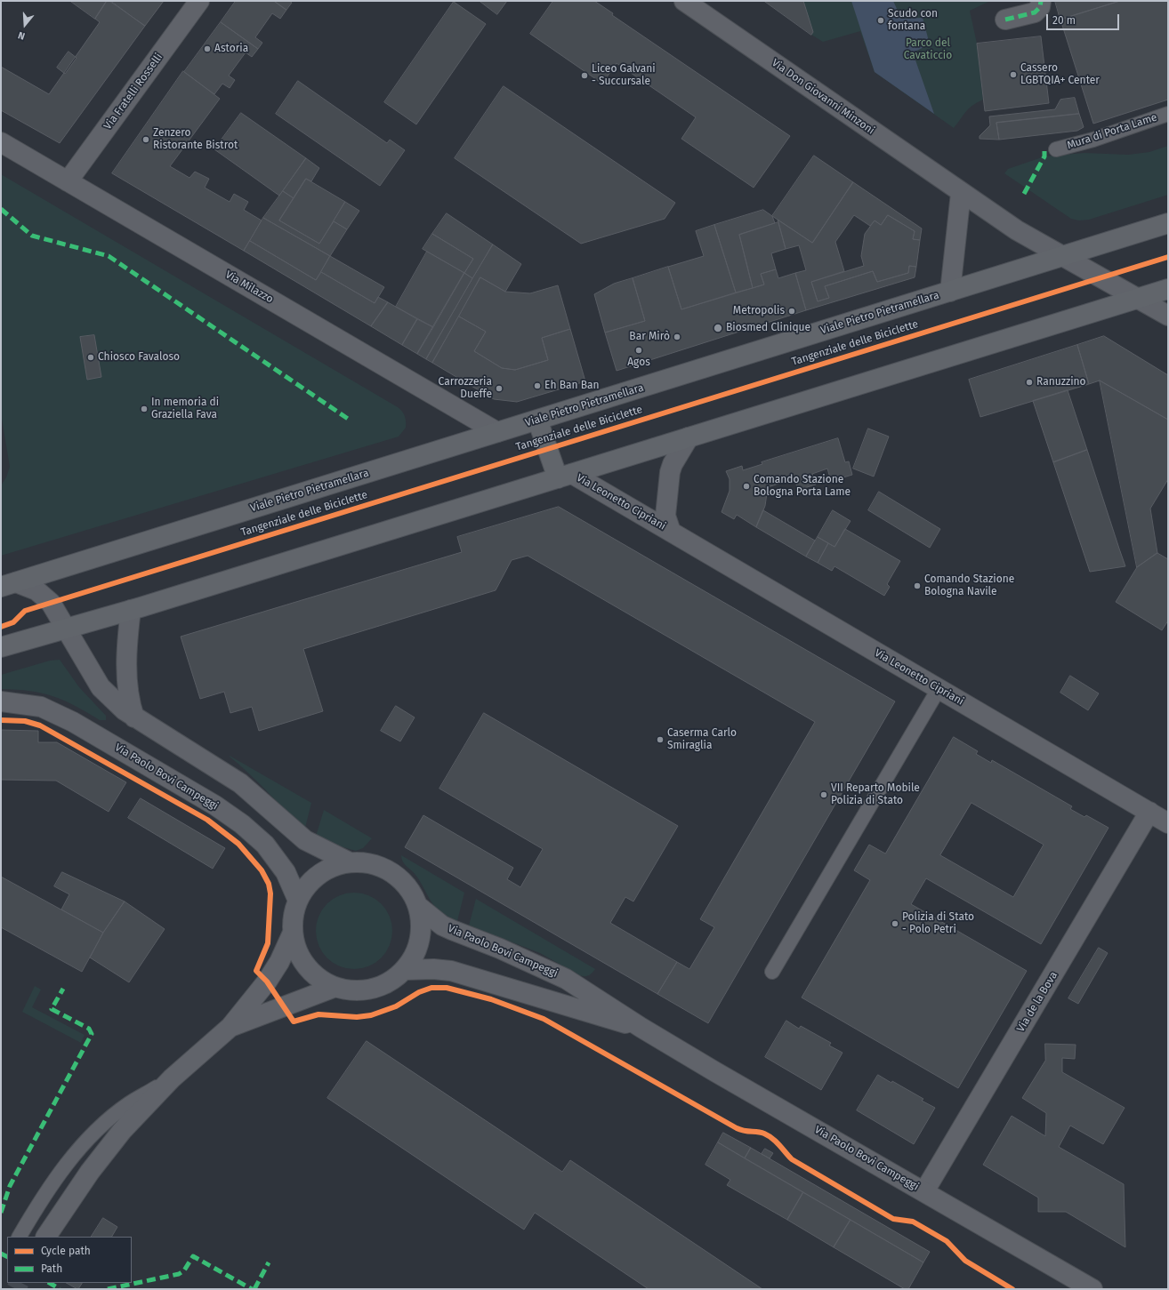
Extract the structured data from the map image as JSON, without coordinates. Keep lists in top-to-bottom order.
{
  "streets": {
    "main road": ["Viale Pietro Pietramellara"],
    "street": [
      "Via Fratelli Rosselli",
      "Via Don Giovanni Minzoni",
      "Via Milazzo",
      "Via Leonetto Cipriani",
      "Via Paolo Bovi Campeggi",
      "Via de la Bova"
    ],
    "lane": ["Mura di Porta Lame"],
    "cycle path": ["Tangenziale delle Biciclette"]
  },
  "crossings": [
    ["Via Fratelli Rosselli", "Via Milazzo"],
    ["Via Don Giovanni Minzoni", "Viale Pietro Pietramellara"],
    ["Via Milazzo", "Viale Pietro Pietramellara"],
    ["Via Leonetto Cipriani", "Via de la Bova"],
    ["Via Paolo Bovi Campeggi", "Via de la Bova"]
  ],
  "parks": ["Parco del Cavaticcio"],
  "places": [
    "Scudo con fontana",
    "Astoria",
    "Cassero LGBTQIA+ Center",
    "Liceo Galvani - Succursale",
    "Zenzero Ristorante Bistrot",
    "Metropolis",
    "Biosmed Clinique",
    "Bar Mirò",
    "Agos",
    "Chiosco Favaloso",
    "Ranuzzino",
    "Eh Ban Ban",
    "Carrozzeria Dueffe",
    "In memoria di Graziella Fava",
    "Comando Stazione Bologna Porta Lame",
    "Comando Stazione Bologna Navile",
    "Caserma Carlo Smiraglia",
    "VII Reparto Mobile Polizia di Stato",
    "Polizia di Stato - Polo Petri"
  ],
  "legend": ["Cycle path", "Path"],
  "scale_bar": "20 m",
  "north": "bottom"
}
